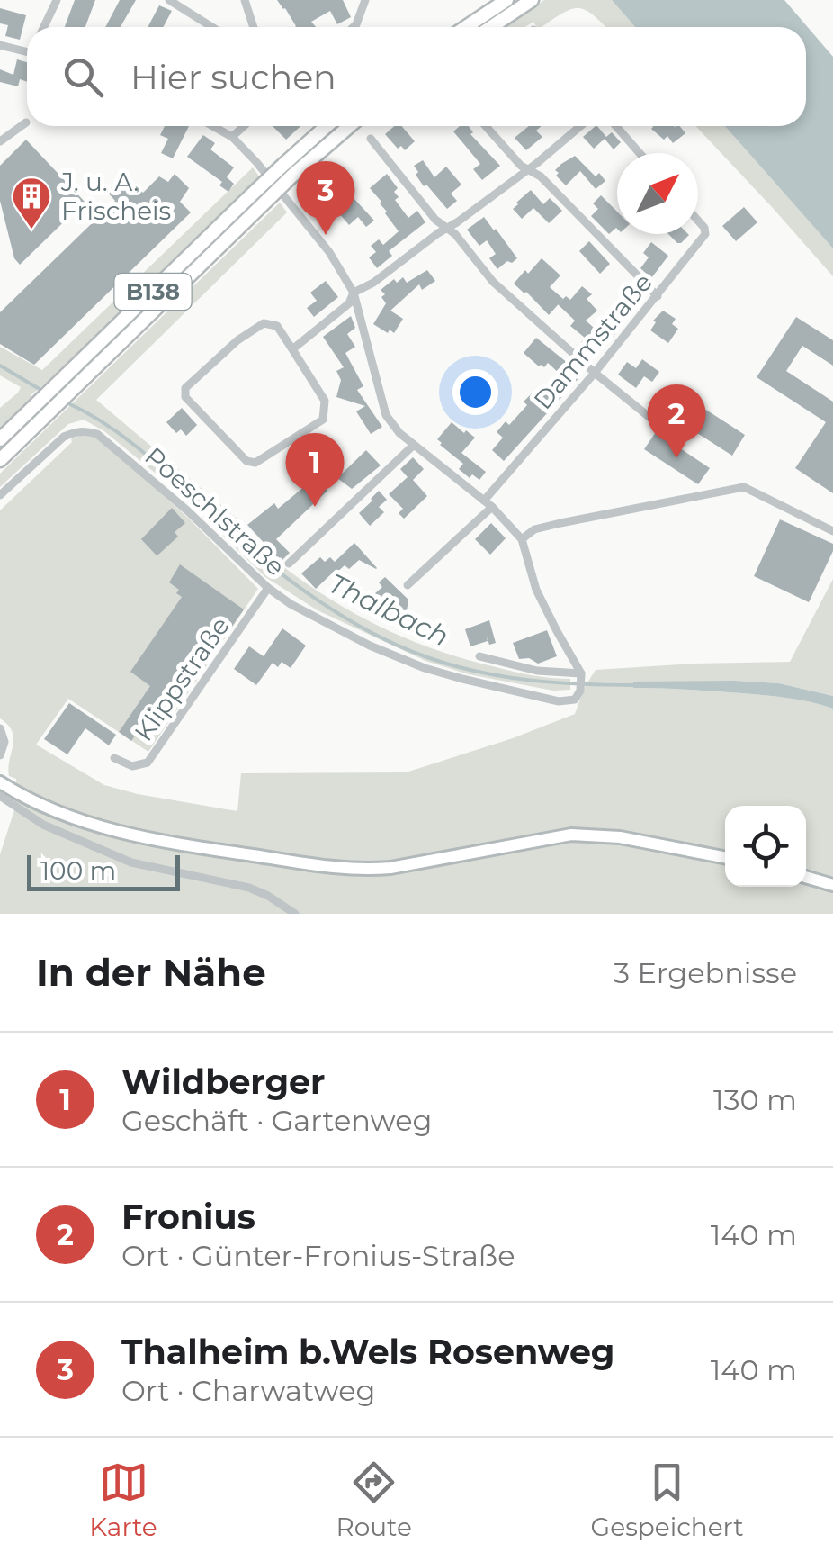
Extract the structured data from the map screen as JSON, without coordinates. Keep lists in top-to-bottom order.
{
  "streets": {
    "main road": ["B138"],
    "street": ["Dammstraße", "Poeschlstraße", "Klippstraße"]
  },
  "crossings": [
    ["Poeschlstraße", "Klippstraße"]
  ],
  "water": ["Thalbach"],
  "places": {
    "building": ["J. u. A. Frischeis"]
  },
  "scale_bar": "100 m",
  "north": "top right",
  "page": {
    "search": "Hier suchen",
    "pins": ["3", "2", "1"],
    "scale": "100 m",
    "heading": ["In der Nähe", "3 Ergebnisse"],
    "list": [
      {
        "mark": "1",
        "name": "Wildberger",
        "note": "Geschäft · Gartenweg",
        "value": "130 m"
      },
      {
        "mark": "2",
        "name": "Fronius",
        "note": "Ort · Günter-Fronius-Straße",
        "value": "140 m"
      },
      {
        "mark": "3",
        "name": "Thalheim b.Wels Rosenweg",
        "note": "Ort · Charwatweg",
        "value": "140 m"
      }
    ],
    "nav": ["Karte", "Route", "Gespeichert"]
  }
}
